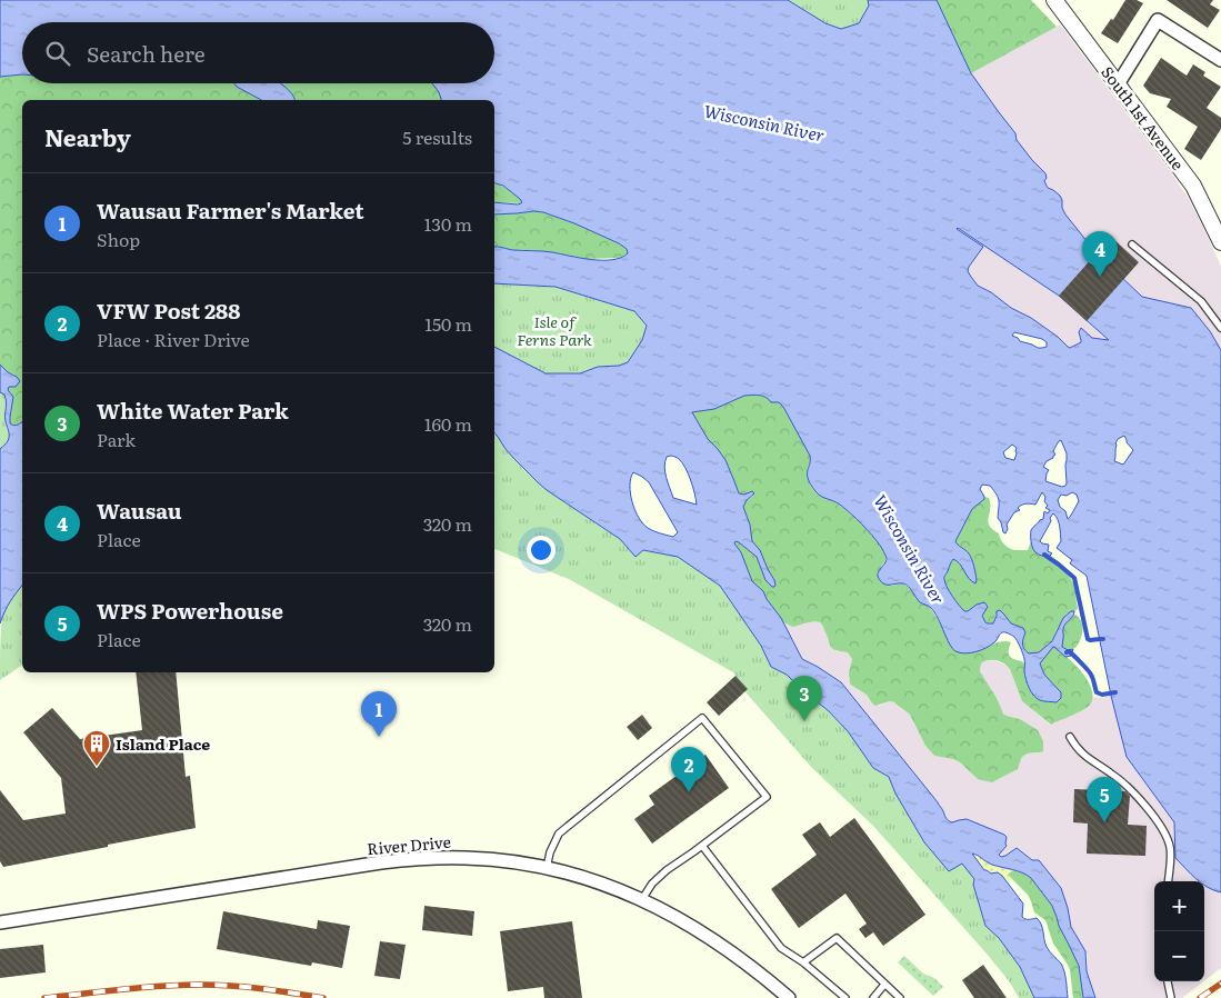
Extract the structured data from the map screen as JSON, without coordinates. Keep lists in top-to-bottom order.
{
  "streets": {
    "street": ["South 1st Avenue", "River Drive"]
  },
  "water": ["Wisconsin River"],
  "parks": ["Isle of Ferns Park"],
  "places": {
    "building": ["Island Place"]
  },
  "page": {
    "search": "Search here",
    "heading": ["Nearby", "5 results"],
    "list": [
      {
        "mark": "1",
        "name": "Wausau Farmer's Market",
        "note": "Shop",
        "value": "130 m"
      },
      {
        "mark": "2",
        "name": "VFW Post 288",
        "note": "Place · River Drive",
        "value": "150 m"
      },
      {
        "mark": "3",
        "name": "White Water Park",
        "note": "Park",
        "value": "160 m"
      },
      {
        "mark": "4",
        "name": "Wausau",
        "note": "Place",
        "value": "320 m"
      },
      {
        "mark": "5",
        "name": "WPS Powerhouse",
        "note": "Place",
        "value": "320 m"
      }
    ],
    "pins": [
      "4",
      "3",
      "1",
      "2",
      "5"
    ],
    "map_buttons": ["+", "−"]
  }
}
